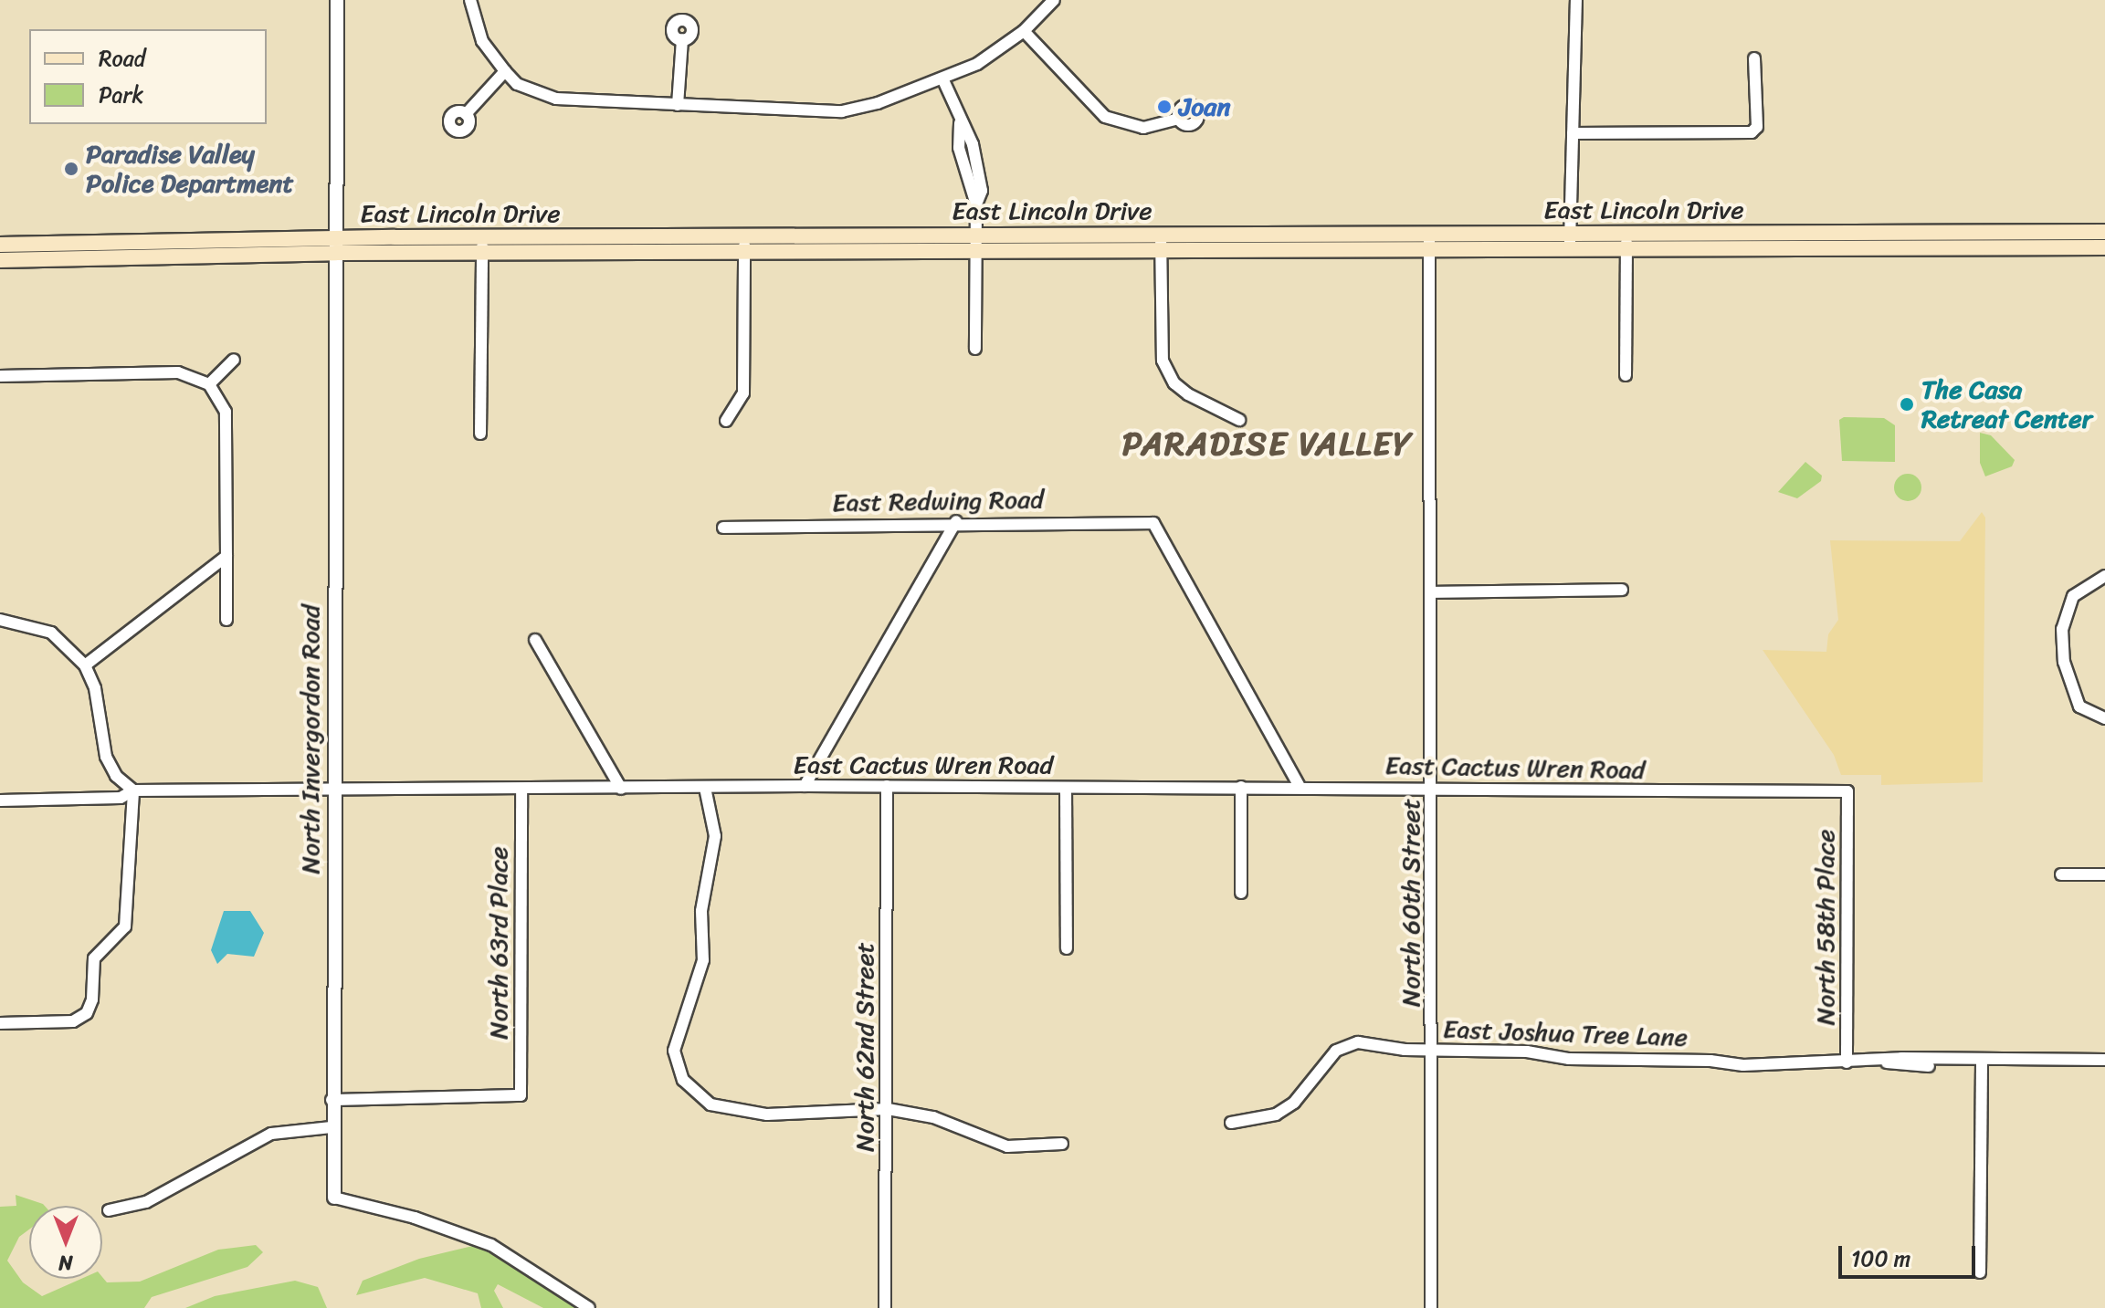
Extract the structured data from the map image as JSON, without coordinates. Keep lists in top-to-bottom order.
{
  "streets": {
    "main road": ["East Lincoln Drive"],
    "street": [
      "East Redwing Road",
      "North Invergordon Road",
      "East Cactus Wren Road",
      "North 60th Street",
      "North 58th Place",
      "North 63rd Place",
      "East Joshua Tree Lane",
      "North 62nd Street"
    ]
  },
  "crossings": [
    ["East Lincoln Drive", "North Invergordon Road"],
    ["East Lincoln Drive", "North 60th Street"],
    ["East Redwing Road", "East Cactus Wren Road"],
    ["North Invergordon Road", "East Cactus Wren Road"],
    ["North Invergordon Road", "North 63rd Place"],
    ["East Cactus Wren Road", "North 60th Street"],
    ["East Cactus Wren Road", "North 58th Place"],
    ["East Cactus Wren Road", "North 63rd Place"],
    ["East Cactus Wren Road", "North 62nd Street"],
    ["North 60th Street", "East Joshua Tree Lane"],
    ["North 58th Place", "East Joshua Tree Lane"]
  ],
  "districts": ["PARADISE VALLEY"],
  "places": ["Joan", "Paradise Valley Police Department", "The Casa Retreat Center"],
  "legend": ["Road", "Park"],
  "scale_bar": "100 m",
  "north": "bottom"
}
